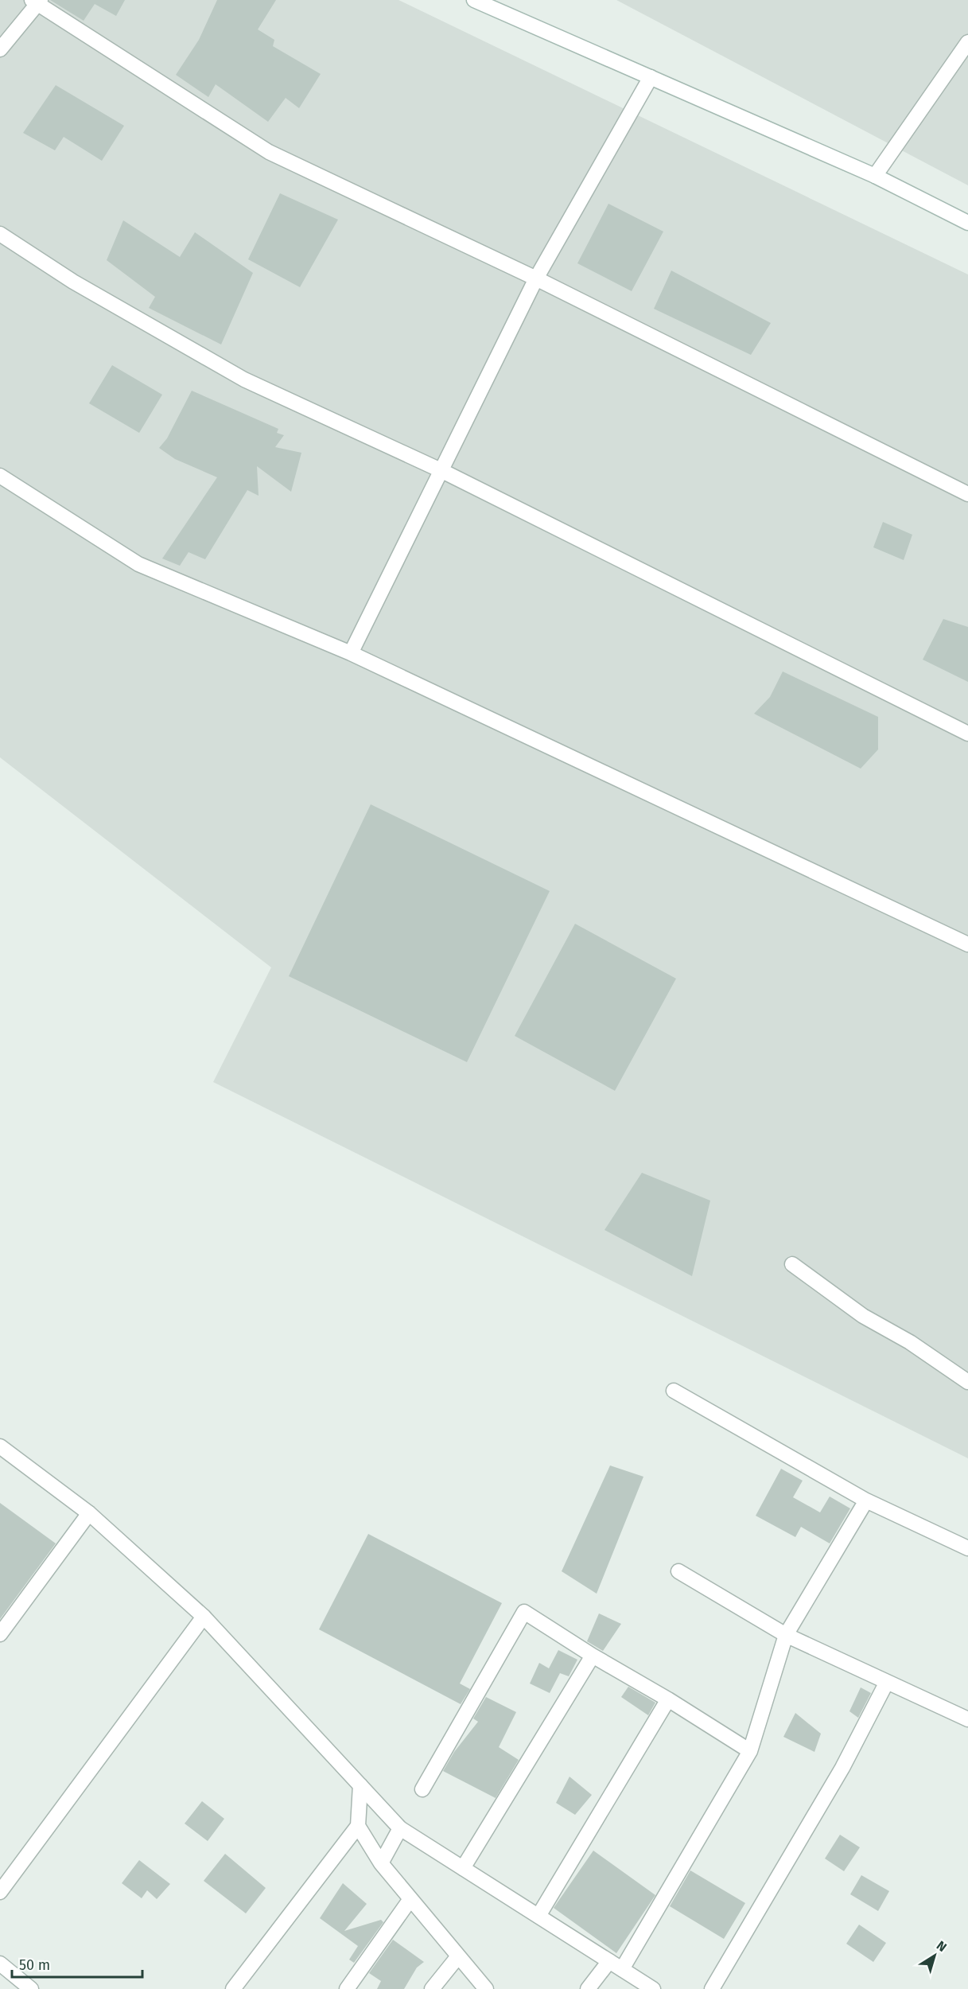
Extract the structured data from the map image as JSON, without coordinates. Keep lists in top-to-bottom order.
{
  "scale_bar": "50 m",
  "north": "top right"
}
